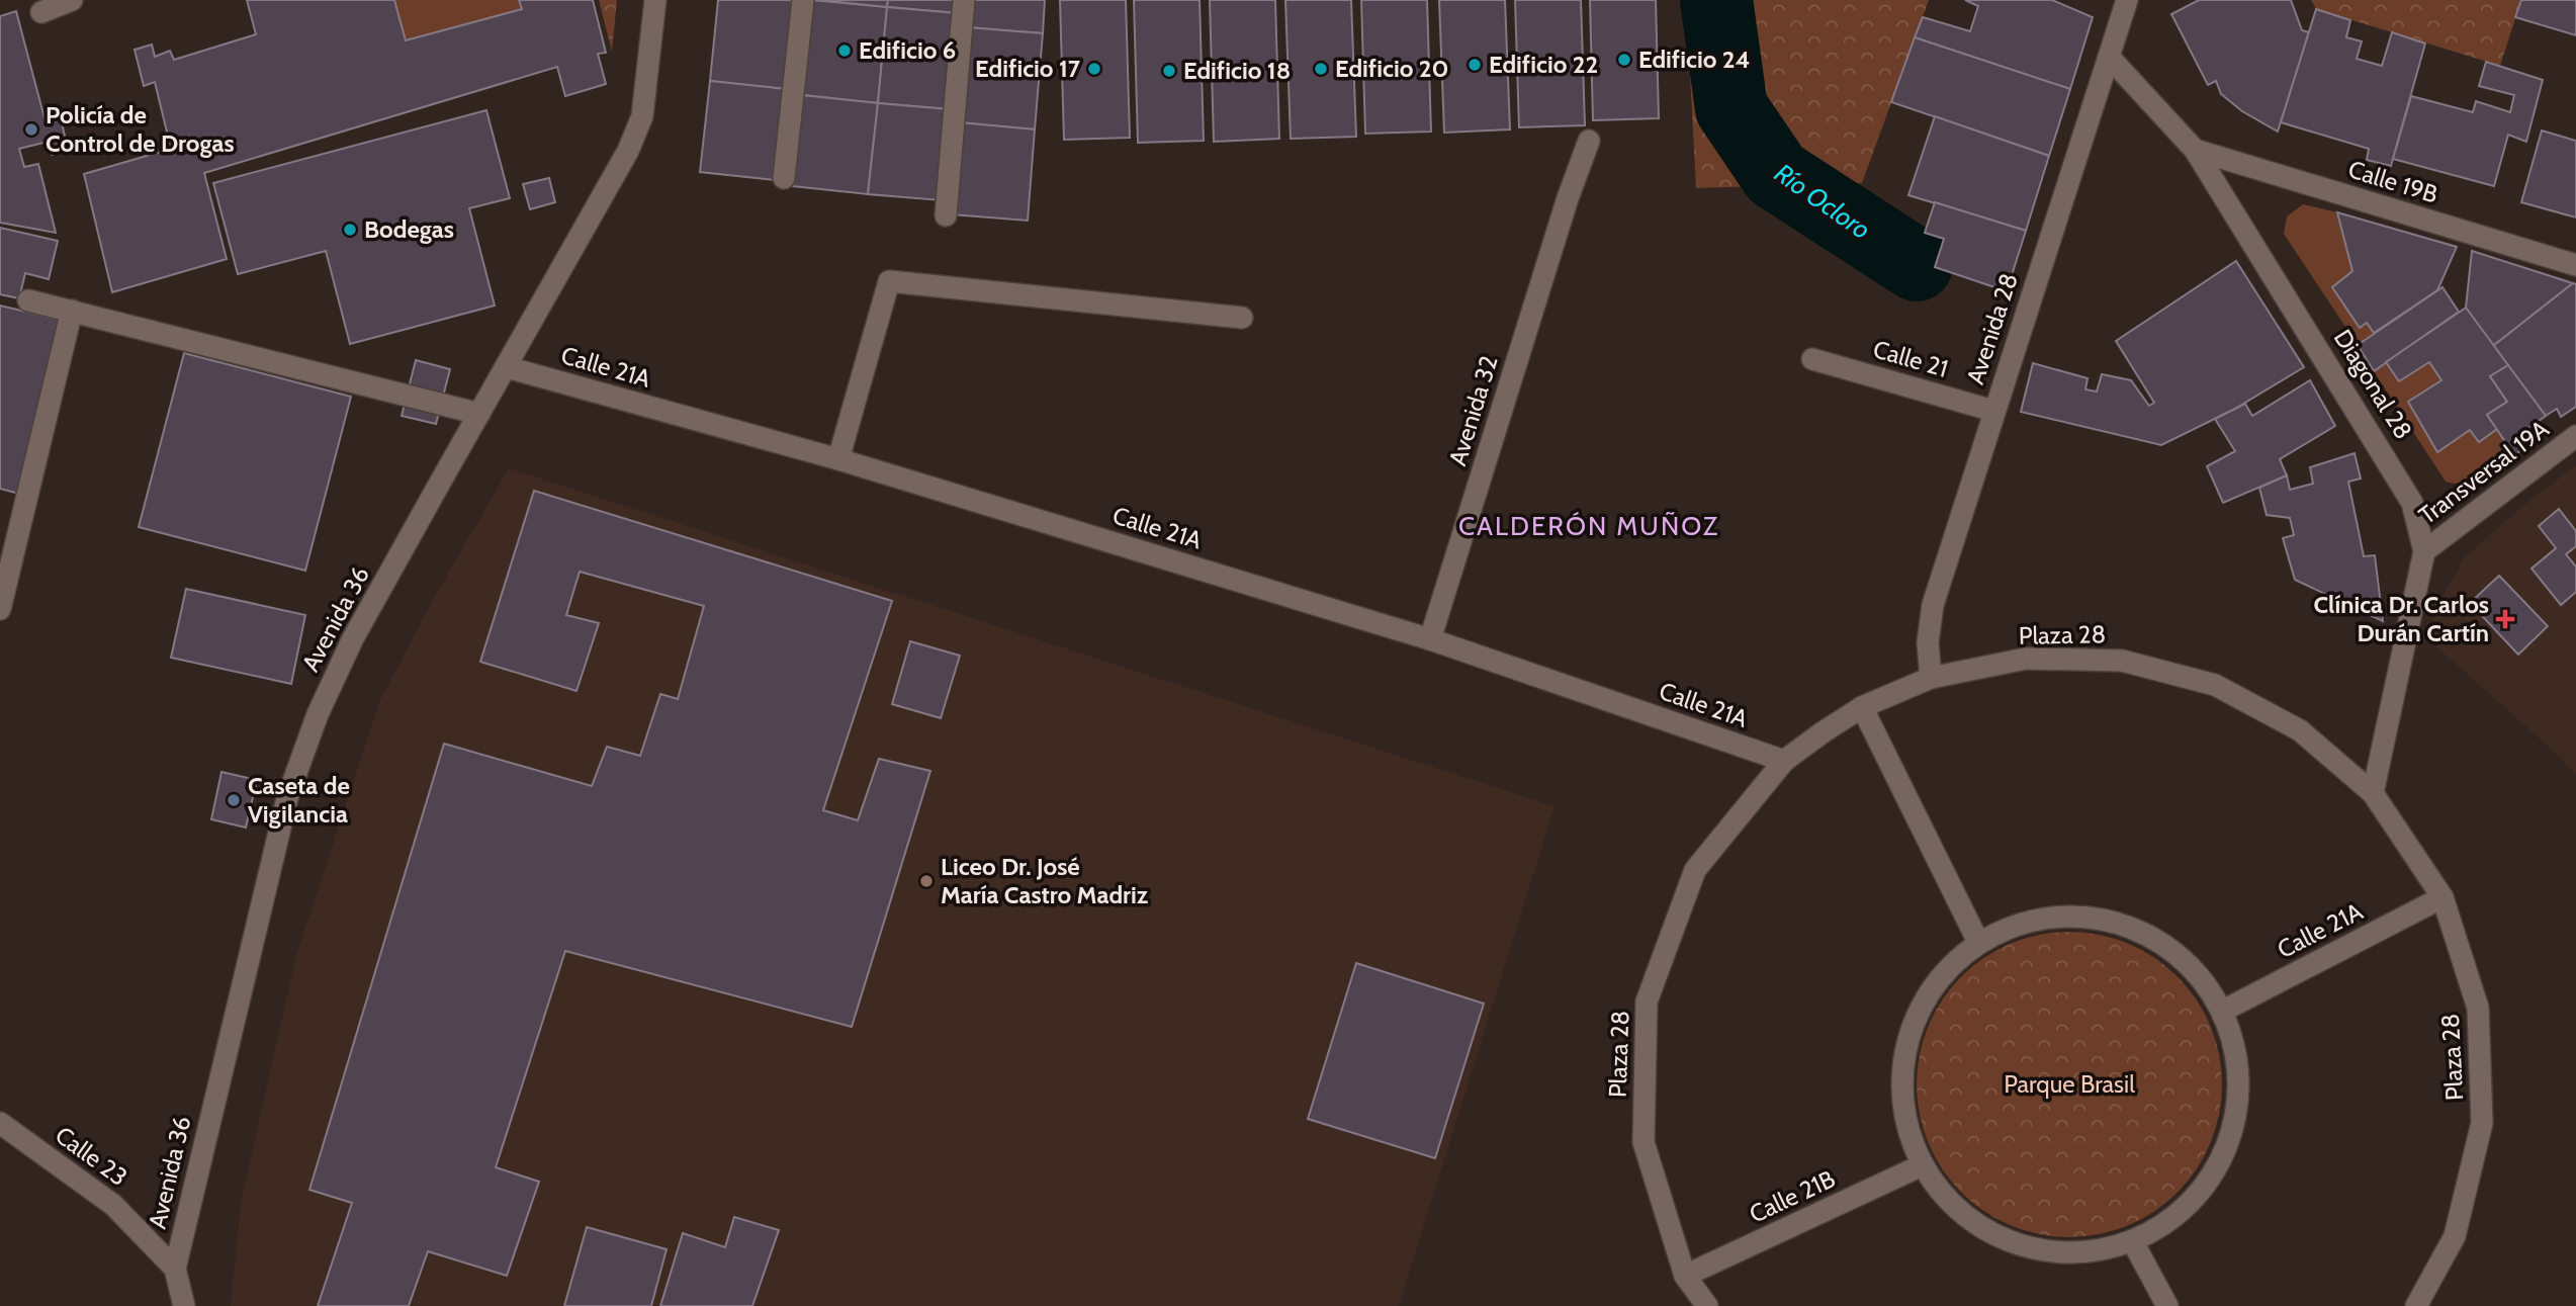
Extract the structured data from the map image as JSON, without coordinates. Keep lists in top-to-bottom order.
{
  "streets": {
    "street": [
      "Calle 19B",
      "Avenida 28",
      "Calle 21",
      "Calle 21A",
      "Diagonal 28",
      "Avenida 32",
      "Transversal 19A",
      "Avenida 36",
      "Plaza 28",
      "Calle 23",
      "Calle 21B"
    ]
  },
  "crossings": [
    ["Calle 19B", "Diagonal 28"],
    ["Avenida 28", "Calle 21"],
    ["Avenida 28", "Diagonal 28"],
    ["Avenida 28", "Plaza 28"],
    ["Calle 21A", "Avenida 32"],
    ["Calle 21A", "Avenida 36"],
    ["Calle 21A", "Plaza 28"],
    ["Diagonal 28", "Transversal 19A"],
    ["Diagonal 28", "Plaza 28"],
    ["Avenida 36", "Calle 23"],
    ["Plaza 28", "Calle 21B"]
  ],
  "districts": ["CALDERÓN MUÑOZ"],
  "water": ["Río Ocloro"],
  "parks": ["Parque Brasil"],
  "places": {
    "other": [
      "Edificio 6",
      "Edificio 24",
      "Edificio 22",
      "Edificio 17",
      "Edificio 20",
      "Edificio 18",
      "Policía de Control de Drogas",
      "Bodegas",
      "Caseta de Vigilancia",
      "Liceo Dr. José María Castro Madriz"
    ],
    "health": ["Clínica Dr. Carlos Durán Cartín"]
  }
}
